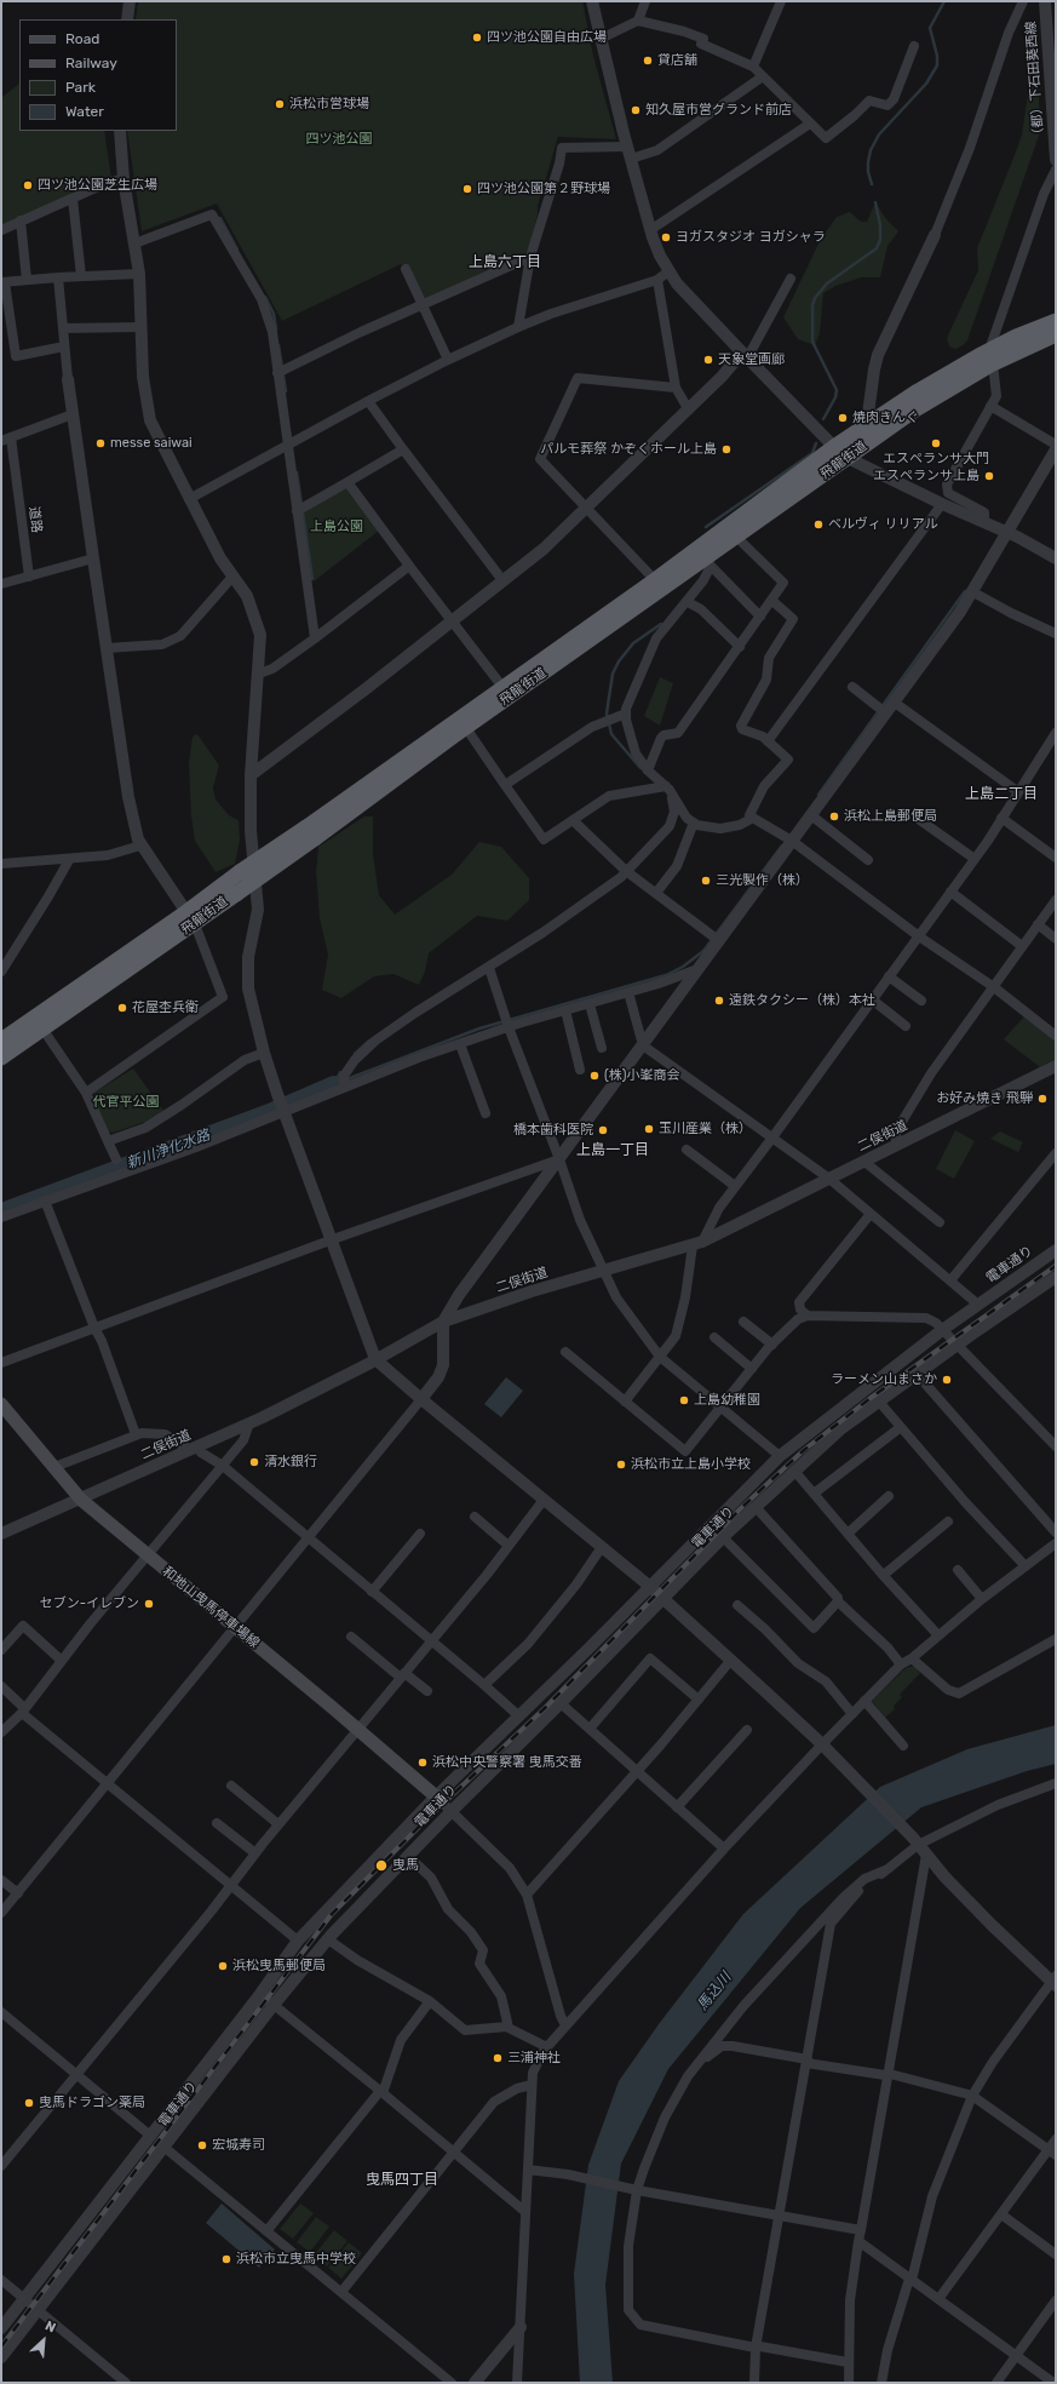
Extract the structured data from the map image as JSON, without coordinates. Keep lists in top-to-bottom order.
{
  "streets": {
    "highway": ["飛龍街道"],
    "main road": ["和地山曳馬停車場線"],
    "street": [
      "（都）下石田葵西線",
      "道路",
      "二俣街道",
      "電車通り"
    ]
  },
  "crossings": [
    ["二俣街道", "和地山曳馬停車場線"],
    ["電車通り", "和地山曳馬停車場線"]
  ],
  "districts": [
    "上島六丁目",
    "上島二丁目",
    "上島一丁目",
    "曳馬四丁目"
  ],
  "water": ["新川浄化水路", "馬込川"],
  "parks": ["四ツ池公園", "上島公園", "代官平公園"],
  "places": [
    "四ツ池公園自由広場",
    "貸店舗",
    "浜松市営球場",
    "知久屋市営グランド前店",
    "四ツ池公園芝生広場",
    "四ツ池公園第２野球場",
    "ヨガスタジオ ヨガシャラ",
    "天象堂画廊",
    "焼肉きんぐ",
    "messe saiwai",
    "エスペランサ大門",
    "パルモ葬祭 かぞくホール上島",
    "エスペランサ上島",
    "ベルヴィ リリアル",
    "浜松上島郵便局",
    "三光製作（株）",
    "遠鉄タクシー（株）本社",
    "花屋杢兵衛",
    "(株)小峯商会",
    "お好み焼き 飛騨",
    "玉川産業（株）",
    "橋本歯科医院",
    "ラーメン山まさか",
    "上島幼稚園",
    "清水銀行",
    "浜松市立上島小学校",
    "セブン-イレブン",
    "浜松中央警察署 曳馬交番",
    "曳馬",
    "浜松曳馬郵便局",
    "三浦神社",
    "曳馬ドラゴン薬局",
    "宏城寿司",
    "浜松市立曳馬中学校"
  ],
  "legend": [
    "Road",
    "Railway",
    "Park",
    "Water"
  ],
  "north": "top right"
}
